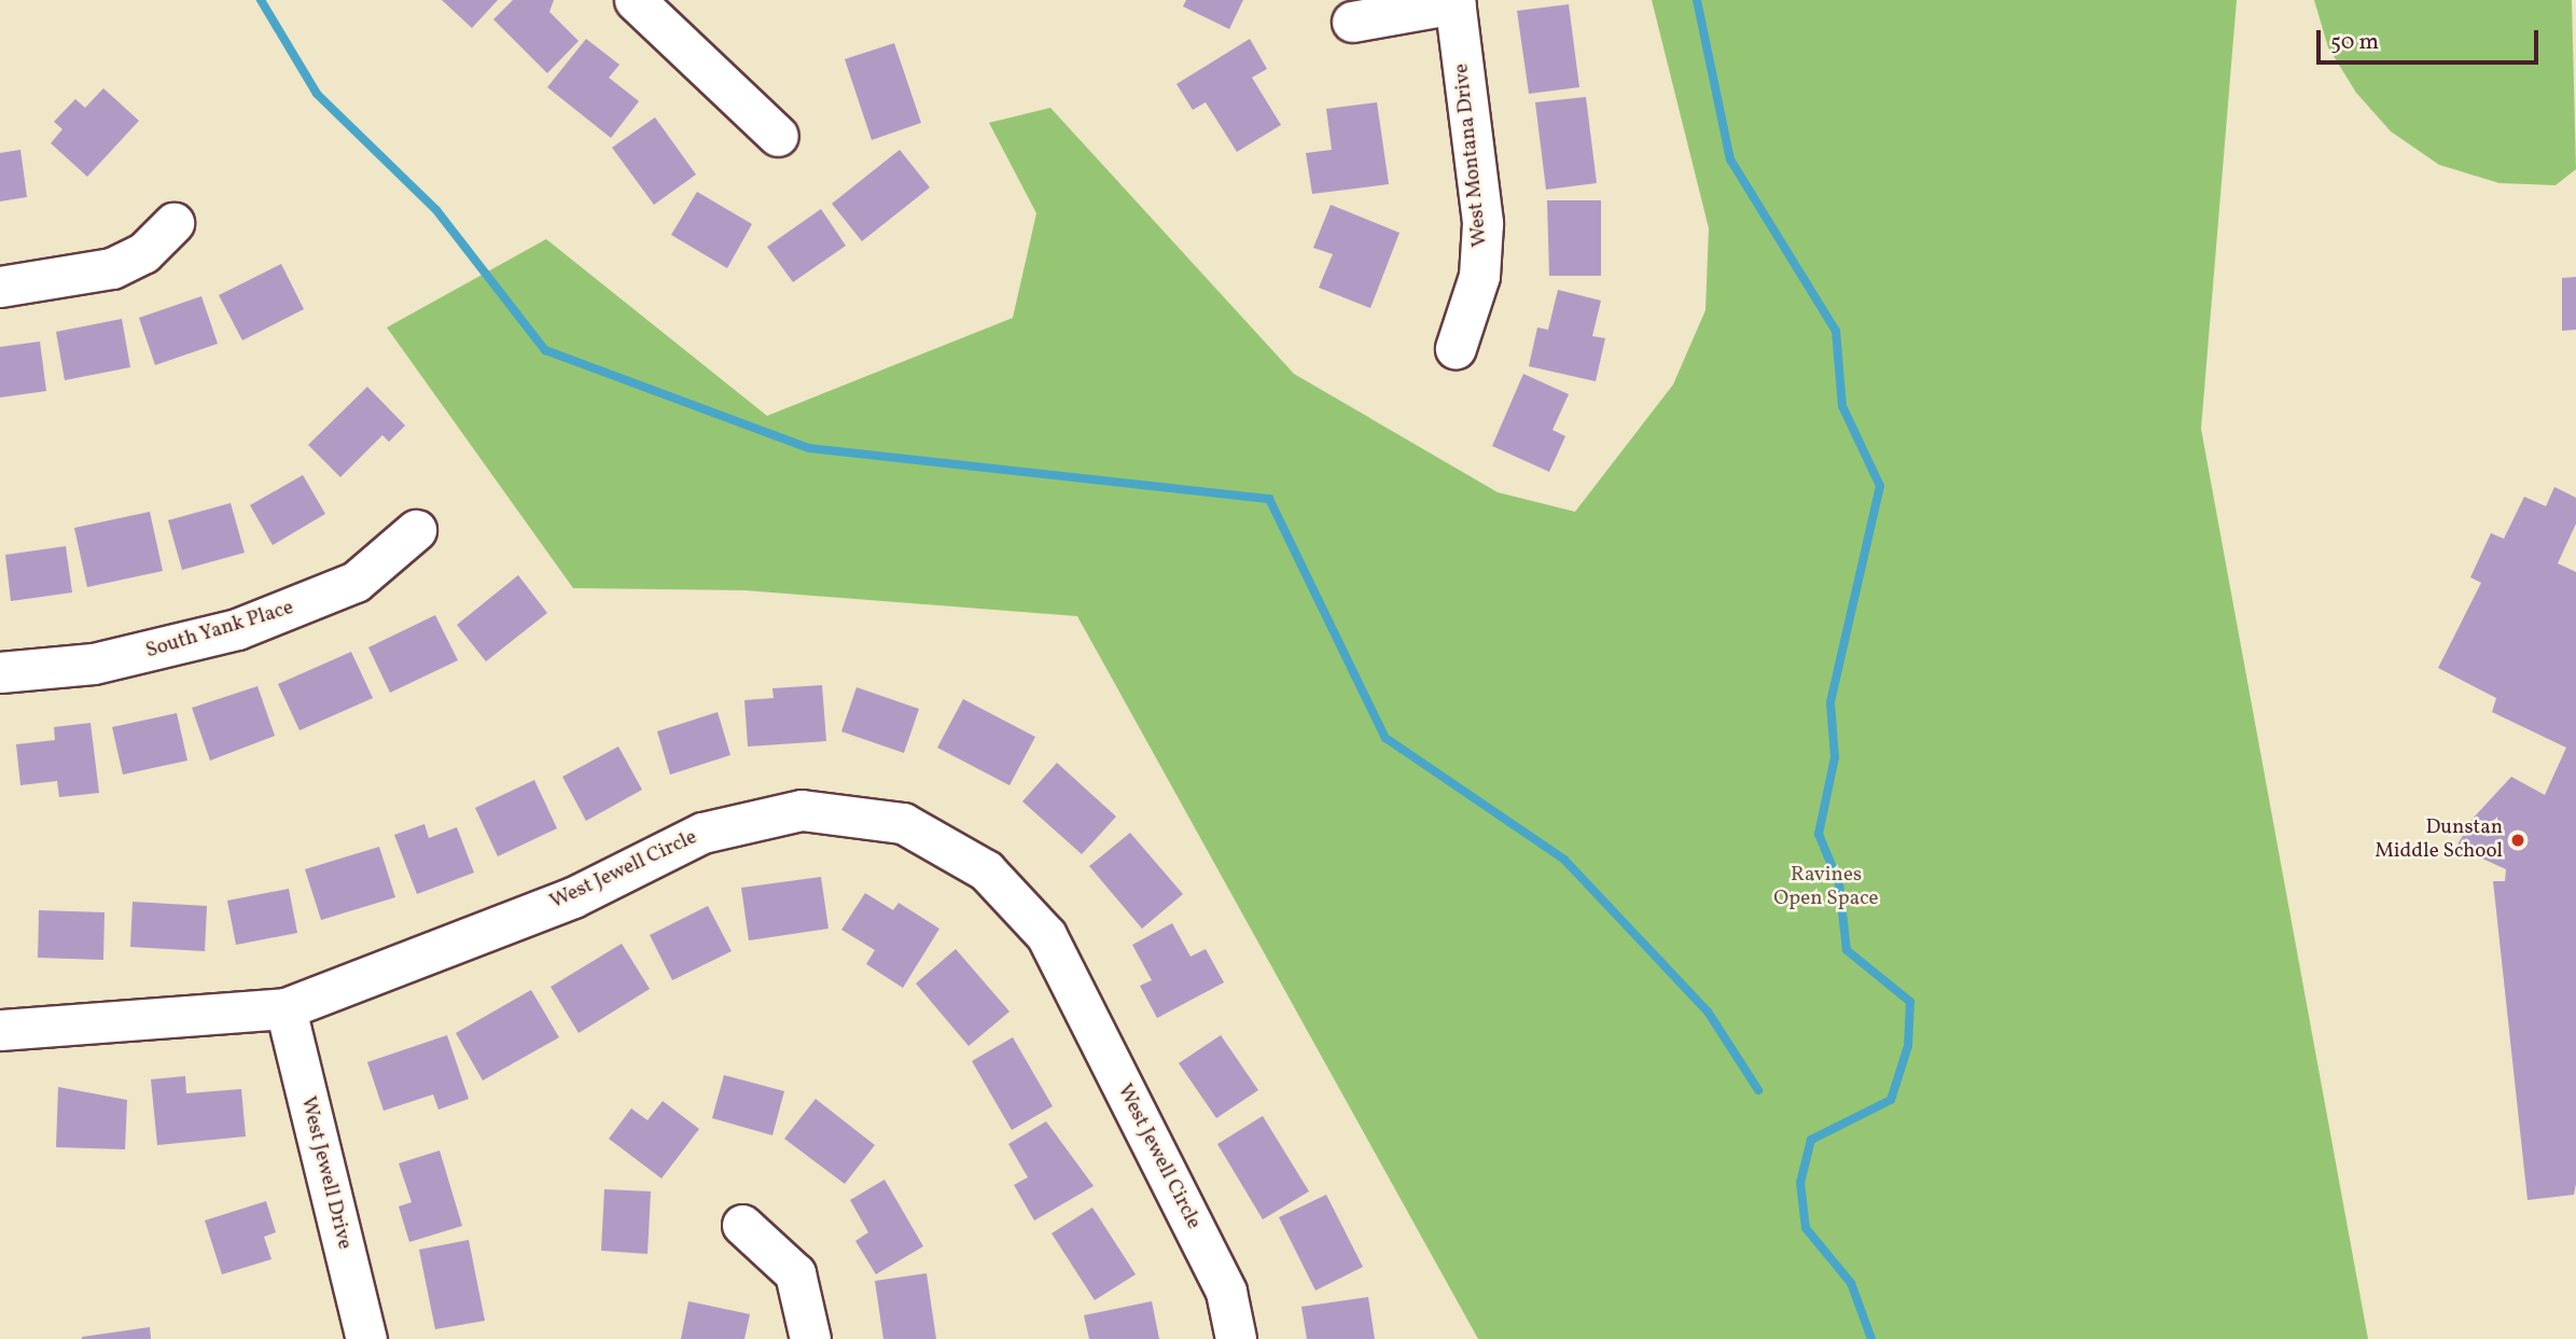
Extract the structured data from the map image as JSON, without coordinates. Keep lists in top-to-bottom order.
{
  "streets": {
    "street": [
      "West Montana Drive",
      "South Yank Place",
      "West Jewell Circle",
      "West Jewell Drive"
    ]
  },
  "crossings": [
    ["West Jewell Circle", "West Jewell Drive"]
  ],
  "parks": ["Ravines Open Space"],
  "places": ["Dunstan Middle School"],
  "scale_bar": "50 m"
}
